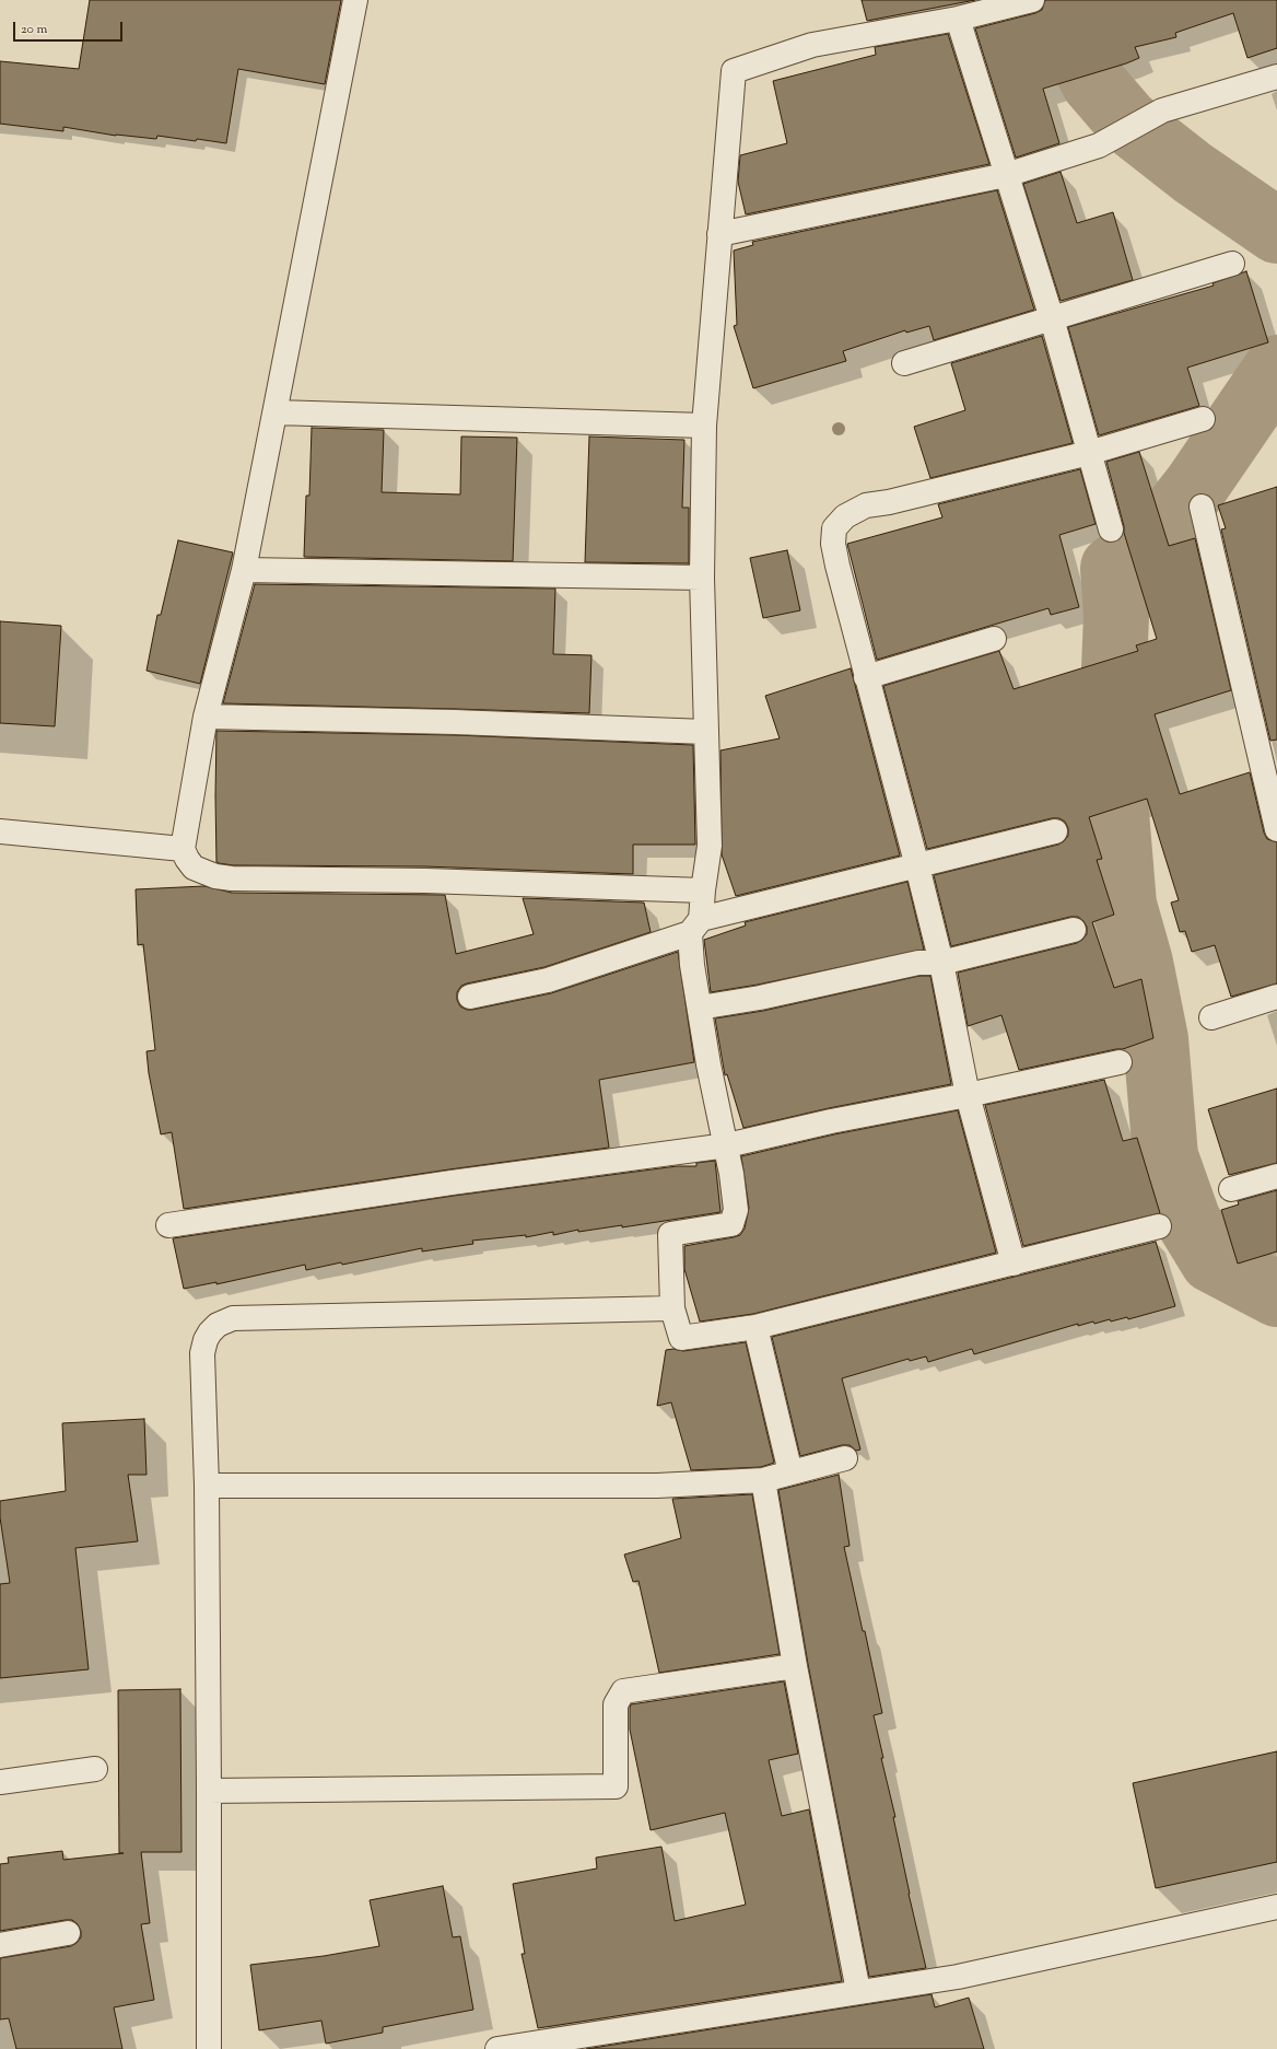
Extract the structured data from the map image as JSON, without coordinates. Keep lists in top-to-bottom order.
{
  "scale_bar": "20 m"
}
